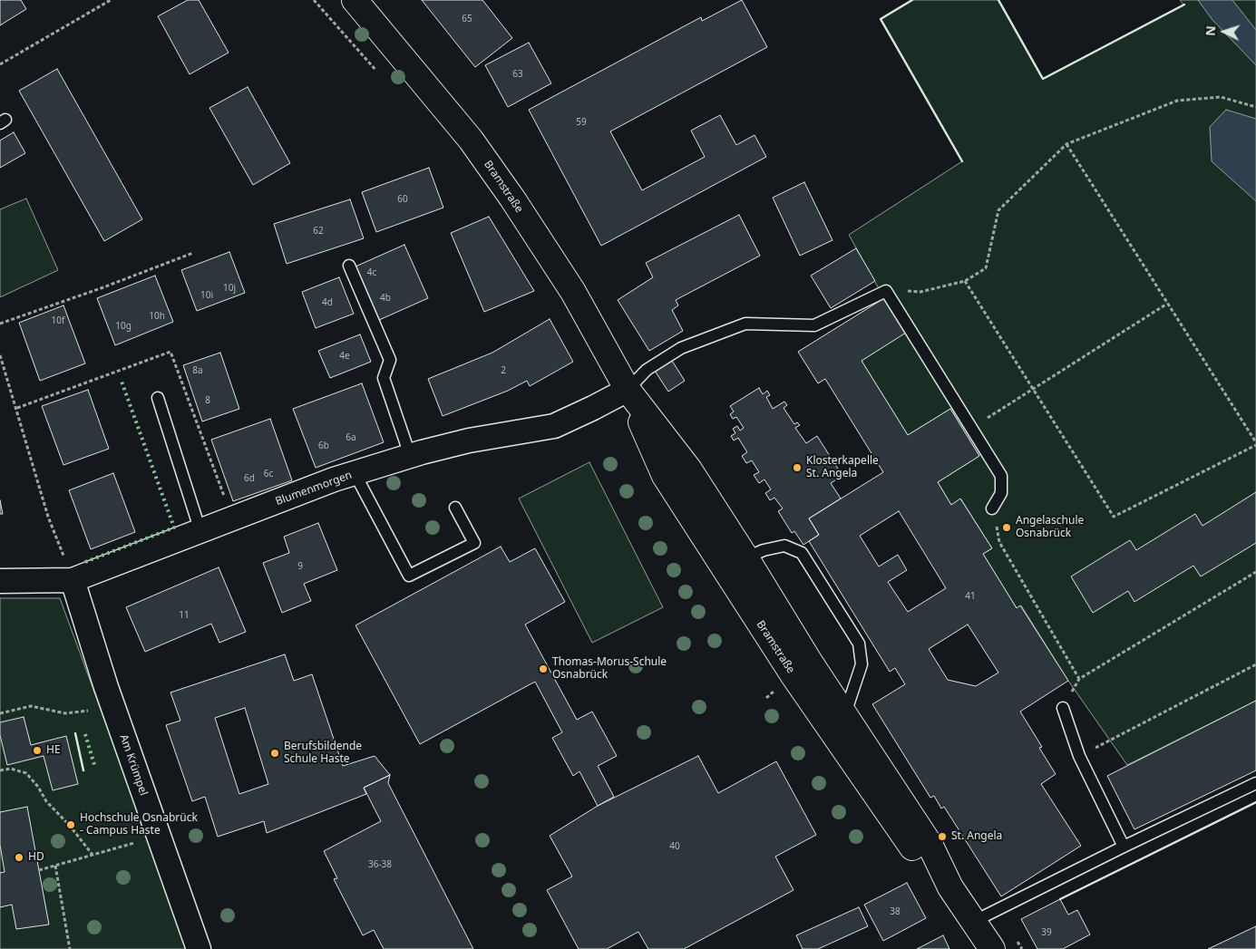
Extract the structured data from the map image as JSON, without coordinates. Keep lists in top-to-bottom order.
{
  "streets": {
    "street": ["Bramstraße", "Blumenmorgen", "Am Krümpel"]
  },
  "crossings": [
    ["Bramstraße", "Blumenmorgen"],
    ["Blumenmorgen", "Am Krümpel"]
  ],
  "places": [
    "Klosterkapelle St. Angela",
    "Angelaschule Osnabrück",
    "Thomas-Morus-Schule Osnabrück",
    "HE",
    "Berufsbildende Schule Haste",
    "Hochschule Osnabrück - Campus Haste",
    "St. Angela",
    "HD"
  ],
  "house_numbers": [
    "65",
    "63",
    "59",
    "60",
    "62",
    "4c",
    "10j",
    "10i",
    "4b",
    "4d",
    "10h",
    "10f",
    "10g",
    "4e",
    "8a",
    "2",
    "8",
    "6a",
    "6b",
    "6c",
    "6d",
    "9",
    "41",
    "11",
    "40",
    "36-38",
    "38",
    "39"
  ],
  "north": "left"
}
